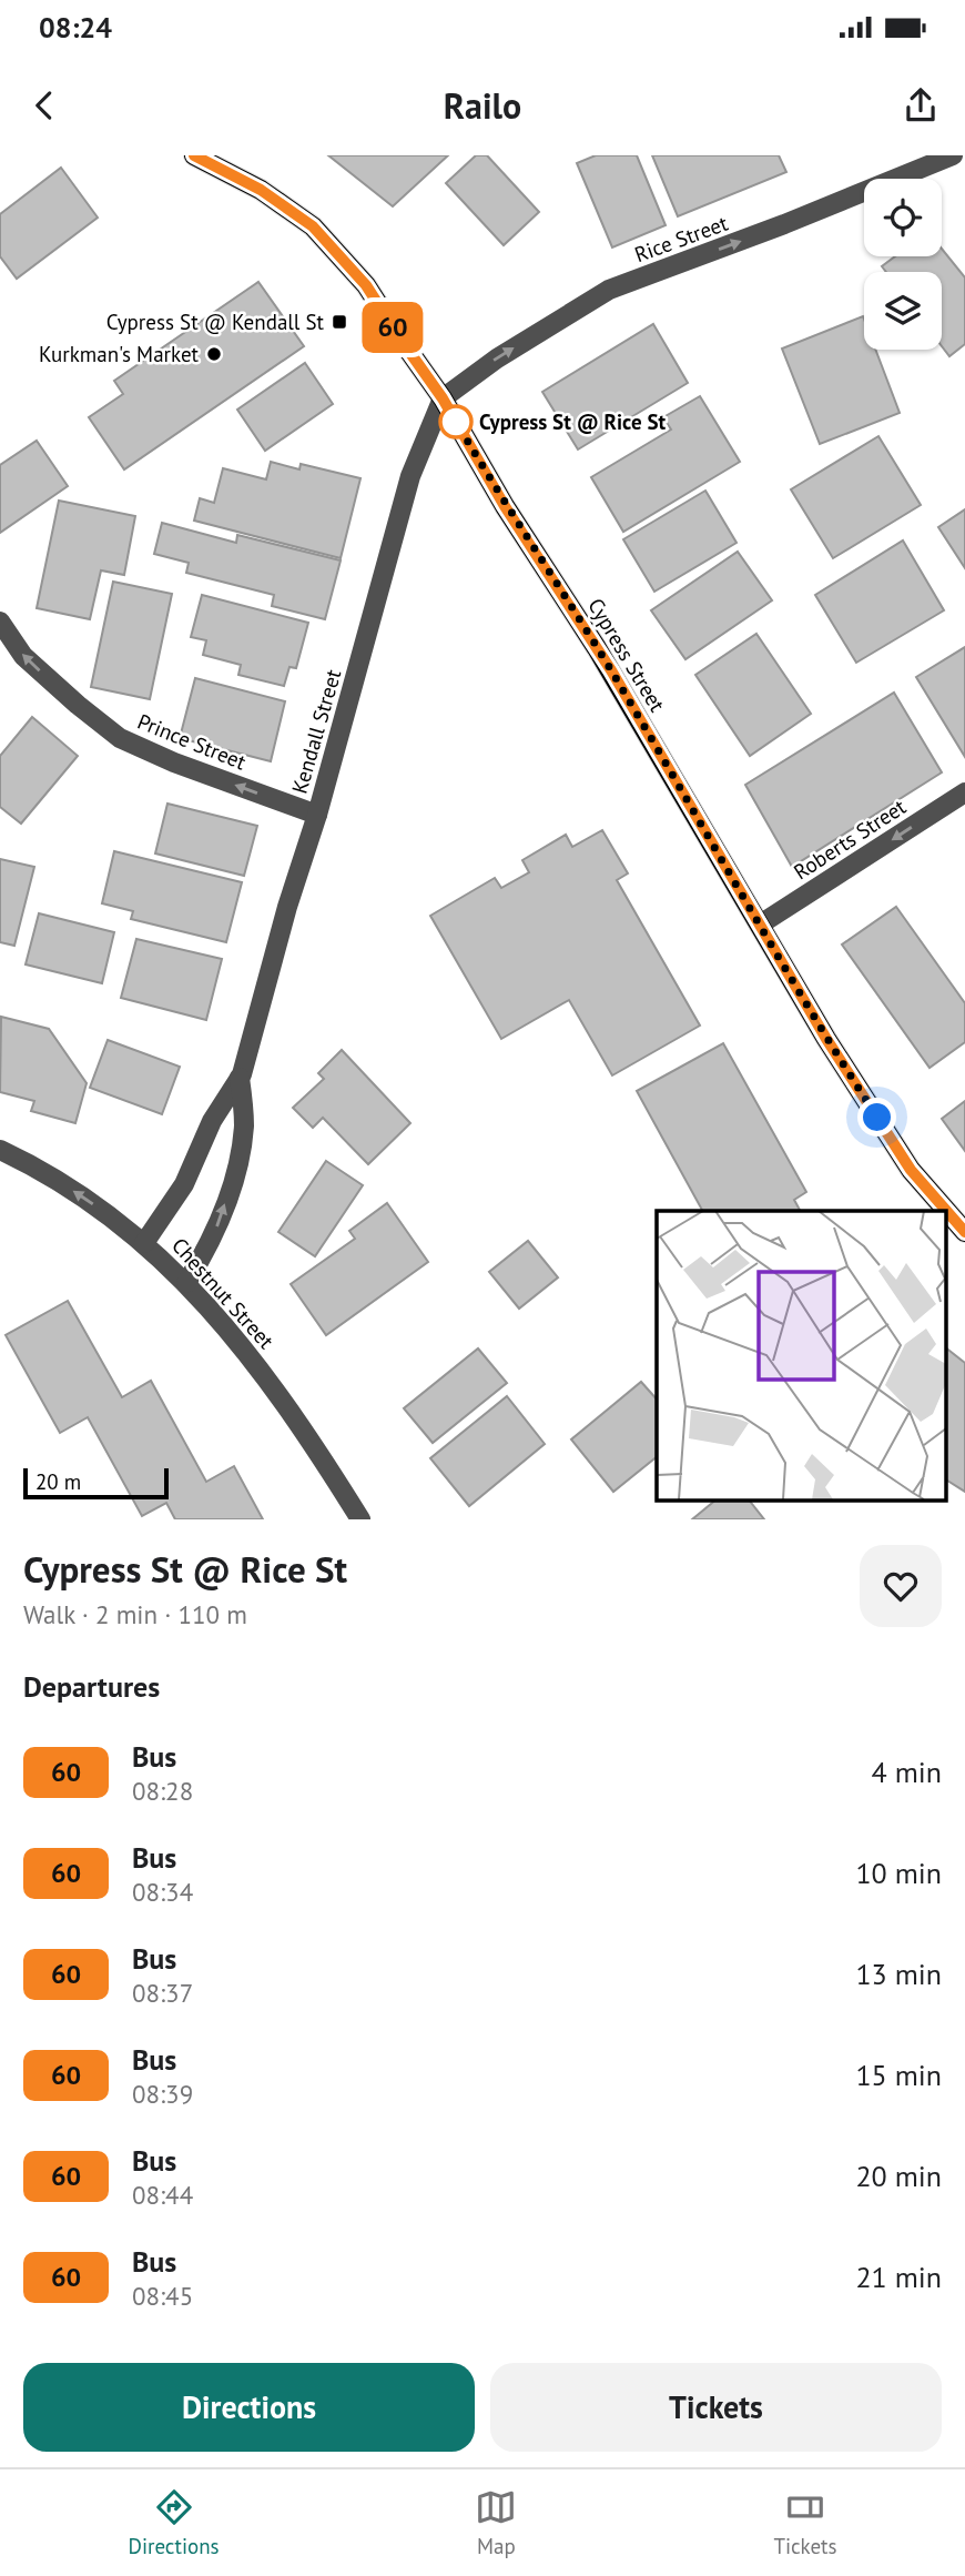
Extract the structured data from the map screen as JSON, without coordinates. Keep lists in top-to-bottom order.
{
  "streets": {
    "main road": ["Cypress Street"],
    "street": [
      "Rice Street",
      "Kendall Street",
      "Prince Street",
      "Roberts Street",
      "Chestnut Street"
    ]
  },
  "crossings": [
    ["Rice Street", "Cypress Street"],
    ["Rice Street", "Kendall Street"],
    ["Cypress Street", "Kendall Street"],
    ["Cypress Street", "Roberts Street"],
    ["Kendall Street", "Prince Street"],
    ["Kendall Street", "Chestnut Street"]
  ],
  "one_way": ["Rice Street", "Prince Street", "Roberts Street"],
  "places": {
    "transit": ["Cypress St @ Kendall St"],
    "other": ["Kurkman's Market", "Cypress St @ Rice St"]
  },
  "lines": ["bus line 60"],
  "scale_bar": "20 m",
  "page": {
    "status": "08:24",
    "header": "Railo",
    "on_map": "60",
    "scale": "20 m",
    "heading": [
      ["Cypress St @ Rice St", "Walk · 2 min · 110 m"],
      "Departures"
    ],
    "list": [
      {
        "mark": "60",
        "name": "Bus",
        "note": "08:28",
        "value": "4 min"
      },
      {
        "mark": "60",
        "name": "Bus",
        "note": "08:34",
        "value": "10 min"
      },
      {
        "mark": "60",
        "name": "Bus",
        "note": "08:37",
        "value": "13 min"
      },
      {
        "mark": "60",
        "name": "Bus",
        "note": "08:39",
        "value": "15 min"
      },
      {
        "mark": "60",
        "name": "Bus",
        "note": "08:44",
        "value": "20 min"
      },
      {
        "mark": "60",
        "name": "Bus",
        "note": "08:45",
        "value": "21 min"
      }
    ],
    "buttons": ["Directions", "Tickets"],
    "tabs": ["Directions", "Map", "Tickets"]
  }
}
